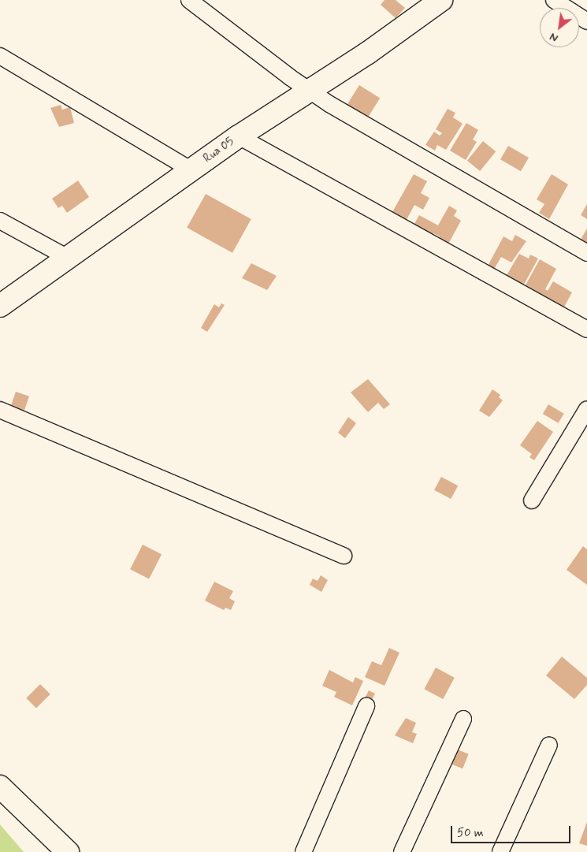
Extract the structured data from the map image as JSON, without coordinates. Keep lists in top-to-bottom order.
{
  "streets": {
    "street": ["Rua 05"]
  },
  "scale_bar": "50 m",
  "north": "bottom left"
}
